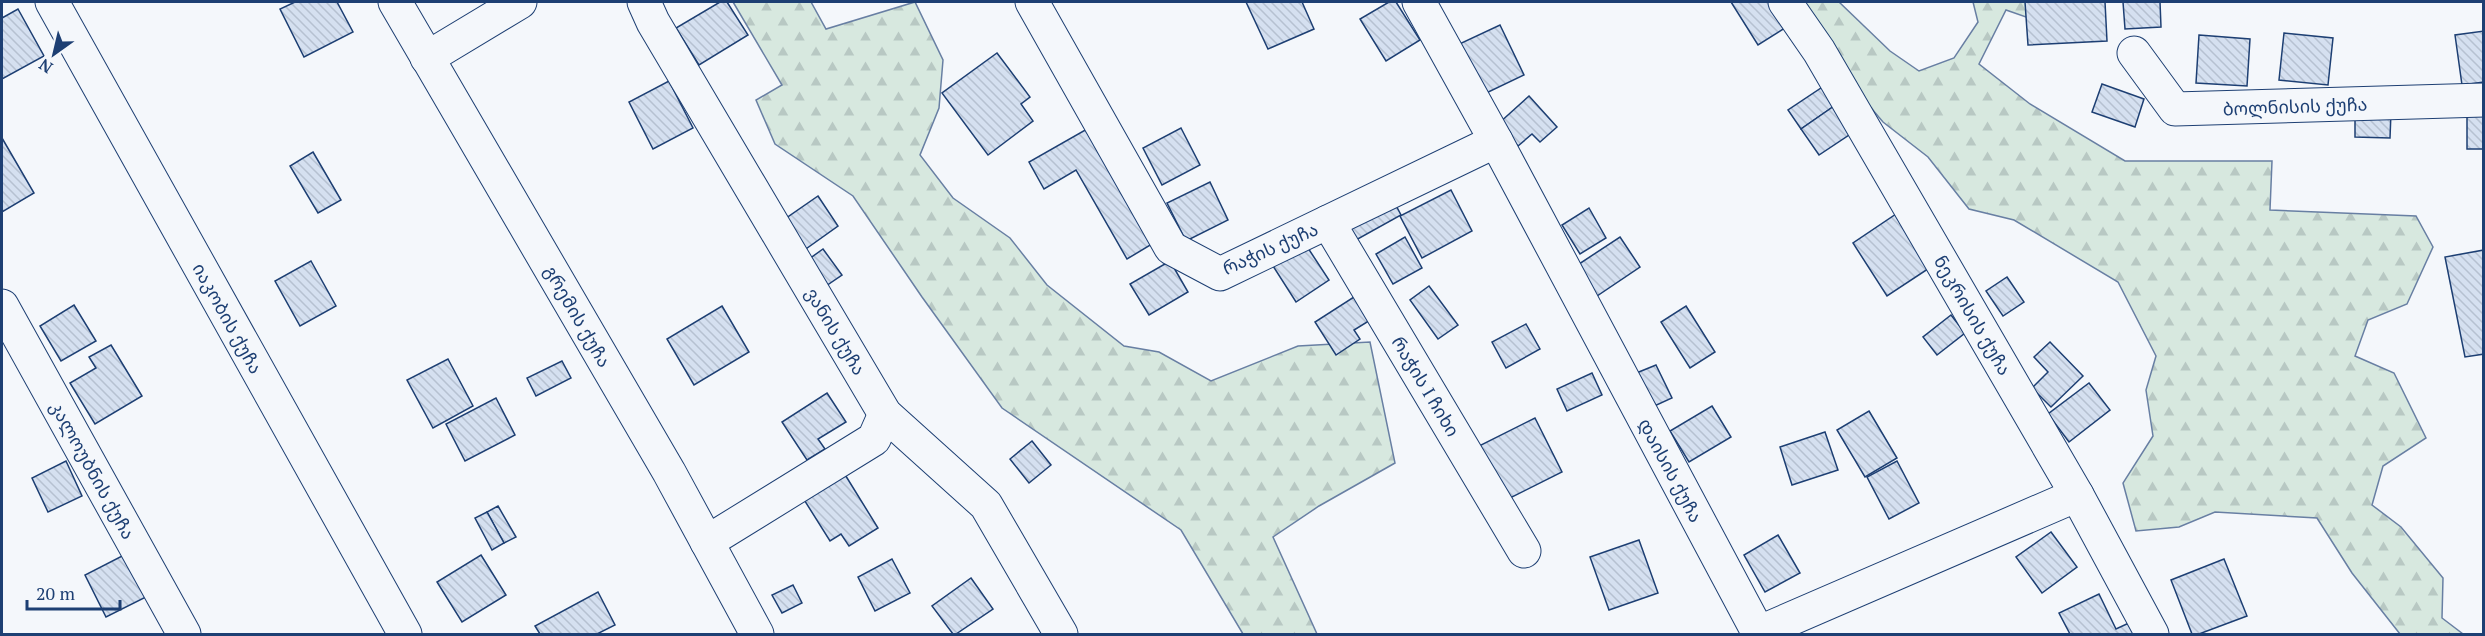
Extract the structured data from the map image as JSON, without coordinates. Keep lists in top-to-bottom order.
{
  "streets": {
    "street": [
      "ბოლნისის ქუჩა",
      "რაჭის ქუჩა",
      "ნეკრისის ქუჩა",
      "გრემის ქუჩა",
      "იაკობის ქუჩა",
      "ვანის ქუჩა",
      "რაჭის I ჩიხი",
      "კალოუბნის ქუჩა",
      "დაისის ქუჩა"
    ]
  },
  "crossings": [
    ["რაჭის ქუჩა", "რაჭის I ჩიხი"],
    ["რაჭის ქუჩა", "დაისის ქუჩა"],
    ["ნეკრისის ქუჩა", "დაისის ქუჩა"]
  ],
  "scale_bar": "20 m",
  "north": "bottom left"
}
